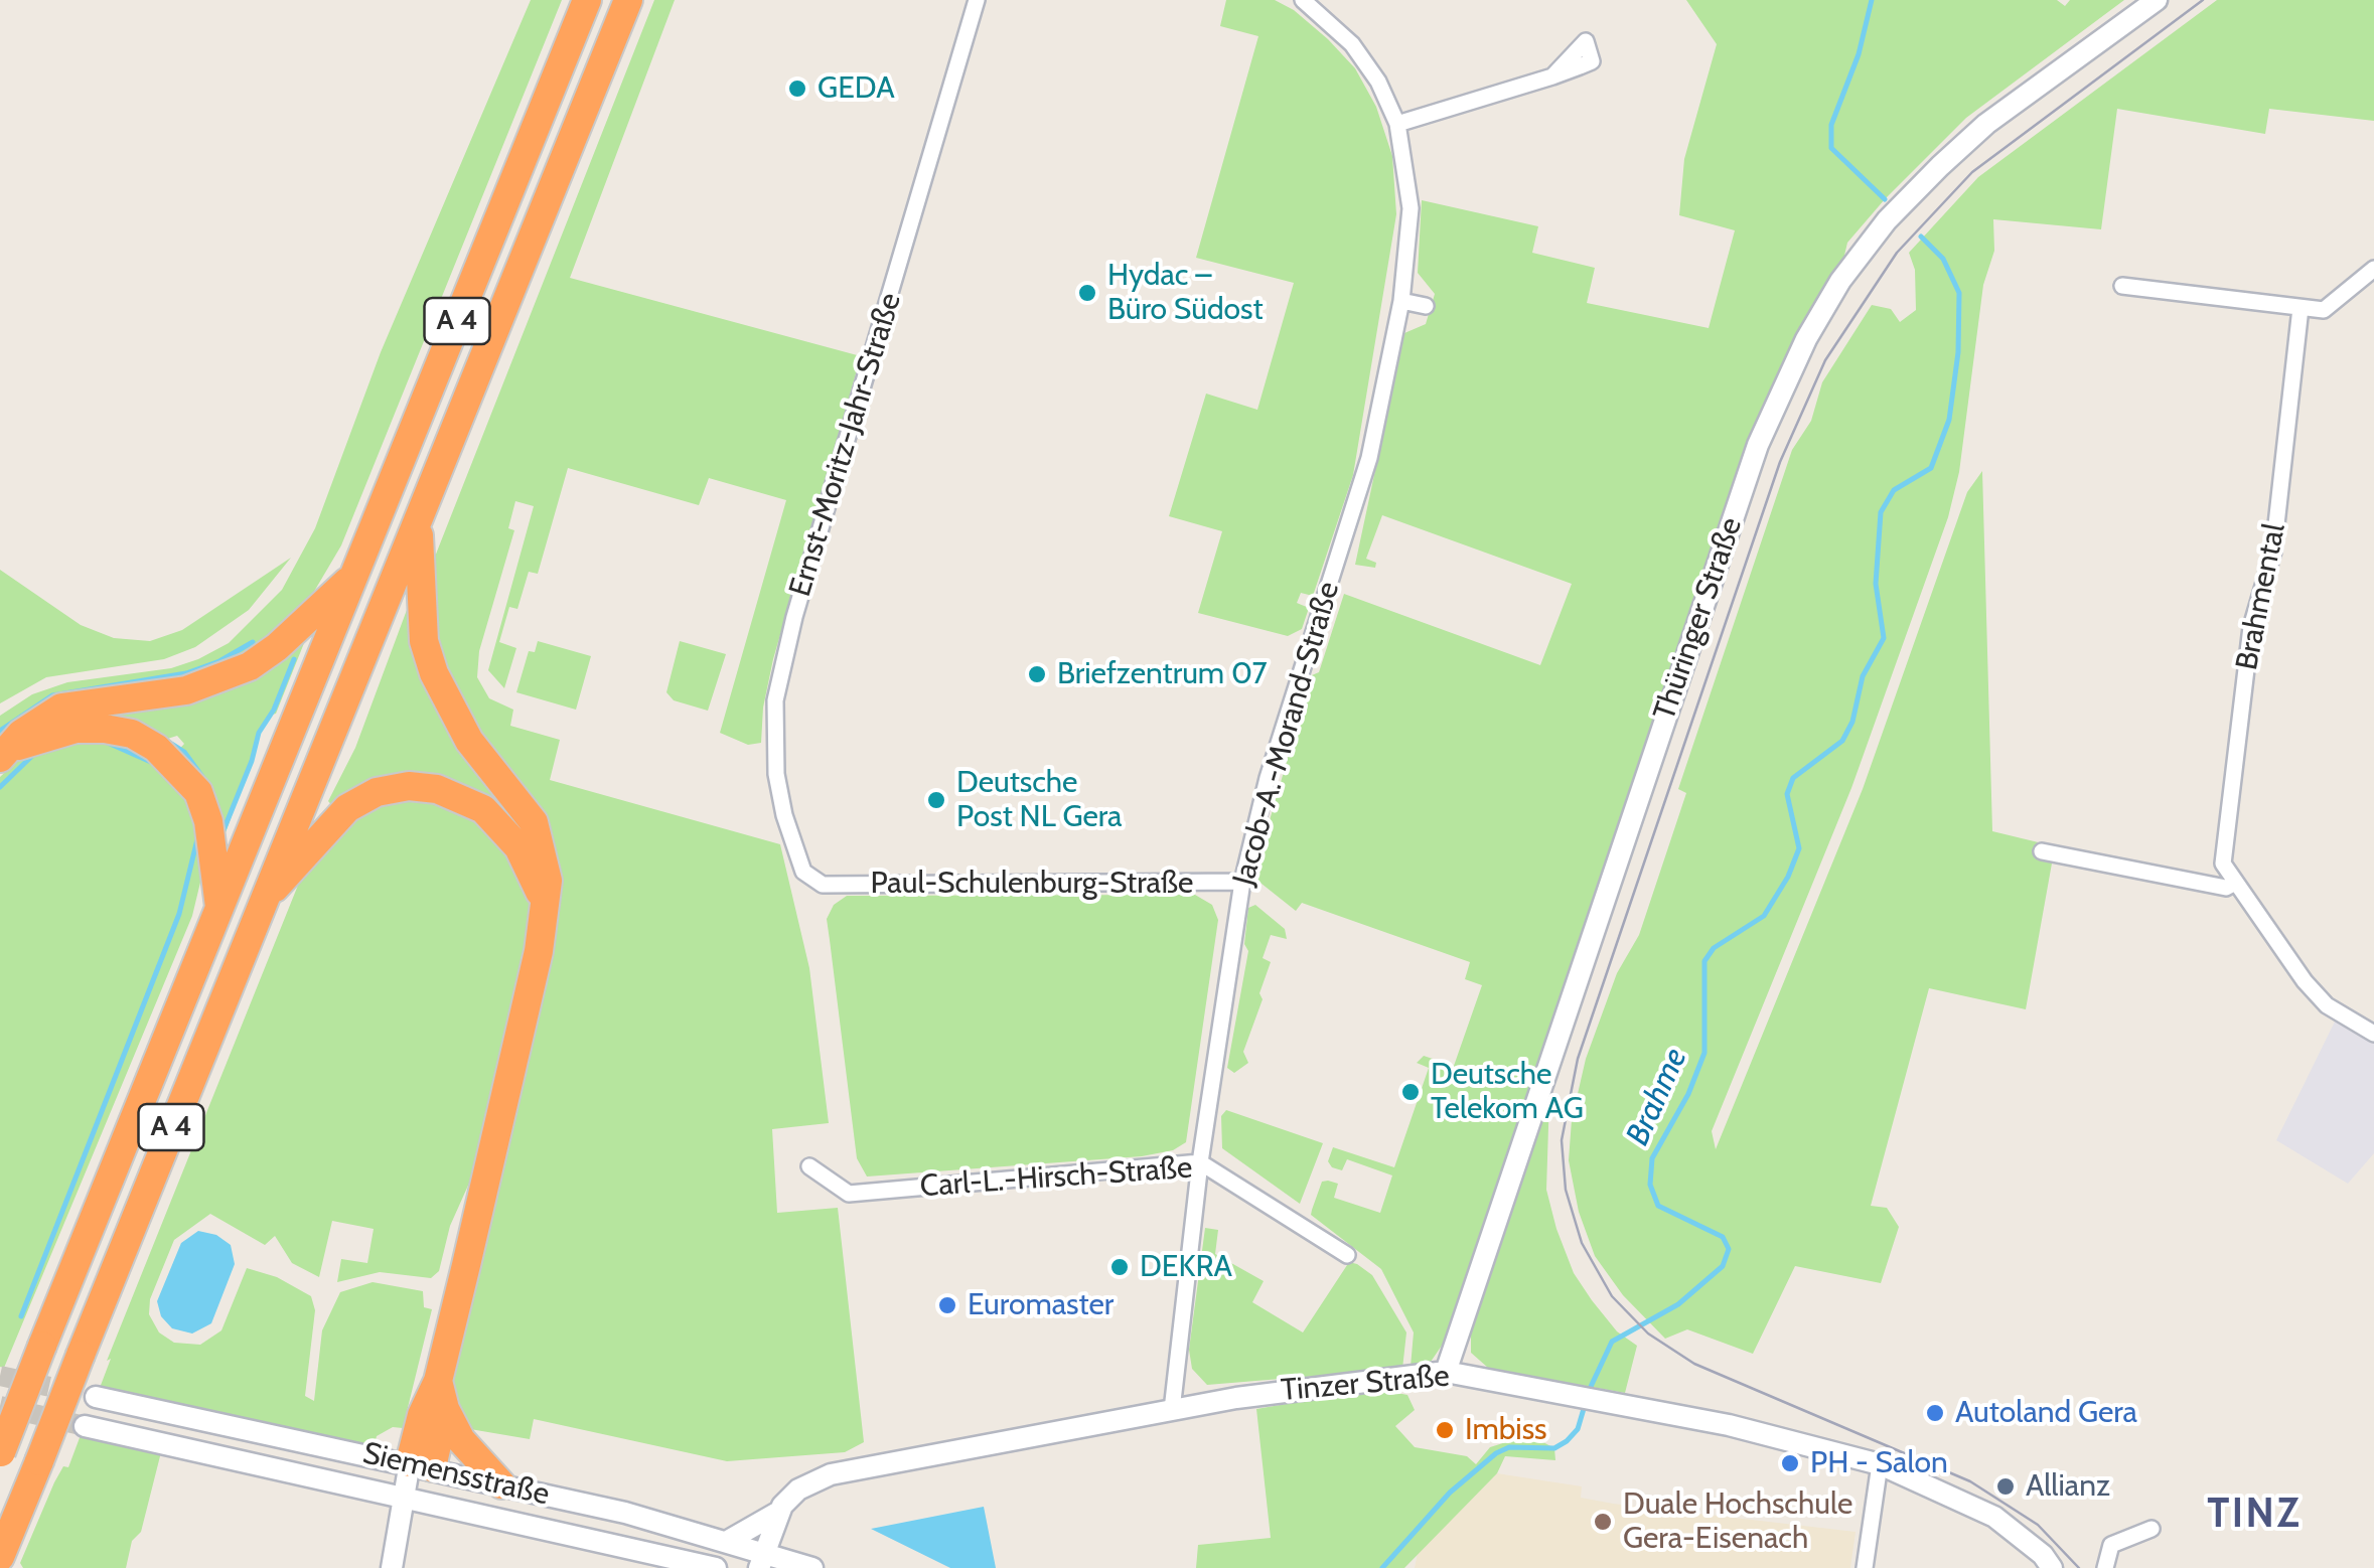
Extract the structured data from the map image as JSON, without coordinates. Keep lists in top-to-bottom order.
{
  "streets": {
    "highway": ["A 4"],
    "main road": ["Thüringer Straße", "Tinzer Straße", "Siemensstraße"],
    "street": [
      "Ernst-Moritz-Jahr-Straße",
      "Brahmental",
      "Jacob-A.-Morand-Straße",
      "Paul-Schulenburg-Straße",
      "Carl-L.-Hirsch-Straße"
    ]
  },
  "crossings": [
    ["Ernst-Moritz-Jahr-Straße", "Paul-Schulenburg-Straße"],
    ["Thüringer Straße", "Tinzer Straße"],
    ["Jacob-A.-Morand-Straße", "Paul-Schulenburg-Straße"],
    ["Jacob-A.-Morand-Straße", "Carl-L.-Hirsch-Straße"],
    ["Jacob-A.-Morand-Straße", "Tinzer Straße"],
    ["Tinzer Straße", "Siemensstraße"]
  ],
  "districts": ["TINZ"],
  "water": ["Brahme"],
  "places": [
    "GEDA",
    "Hydac – Büro Südost",
    "Briefzentrum 07",
    "Deutsche Post NL Gera",
    "Deutsche Telekom AG",
    "DEKRA",
    "Euromaster",
    "Autoland Gera",
    "Imbiss",
    "PH - Salon",
    "Allianz",
    "Duale Hochschule Gera-Eisenach"
  ]
}
